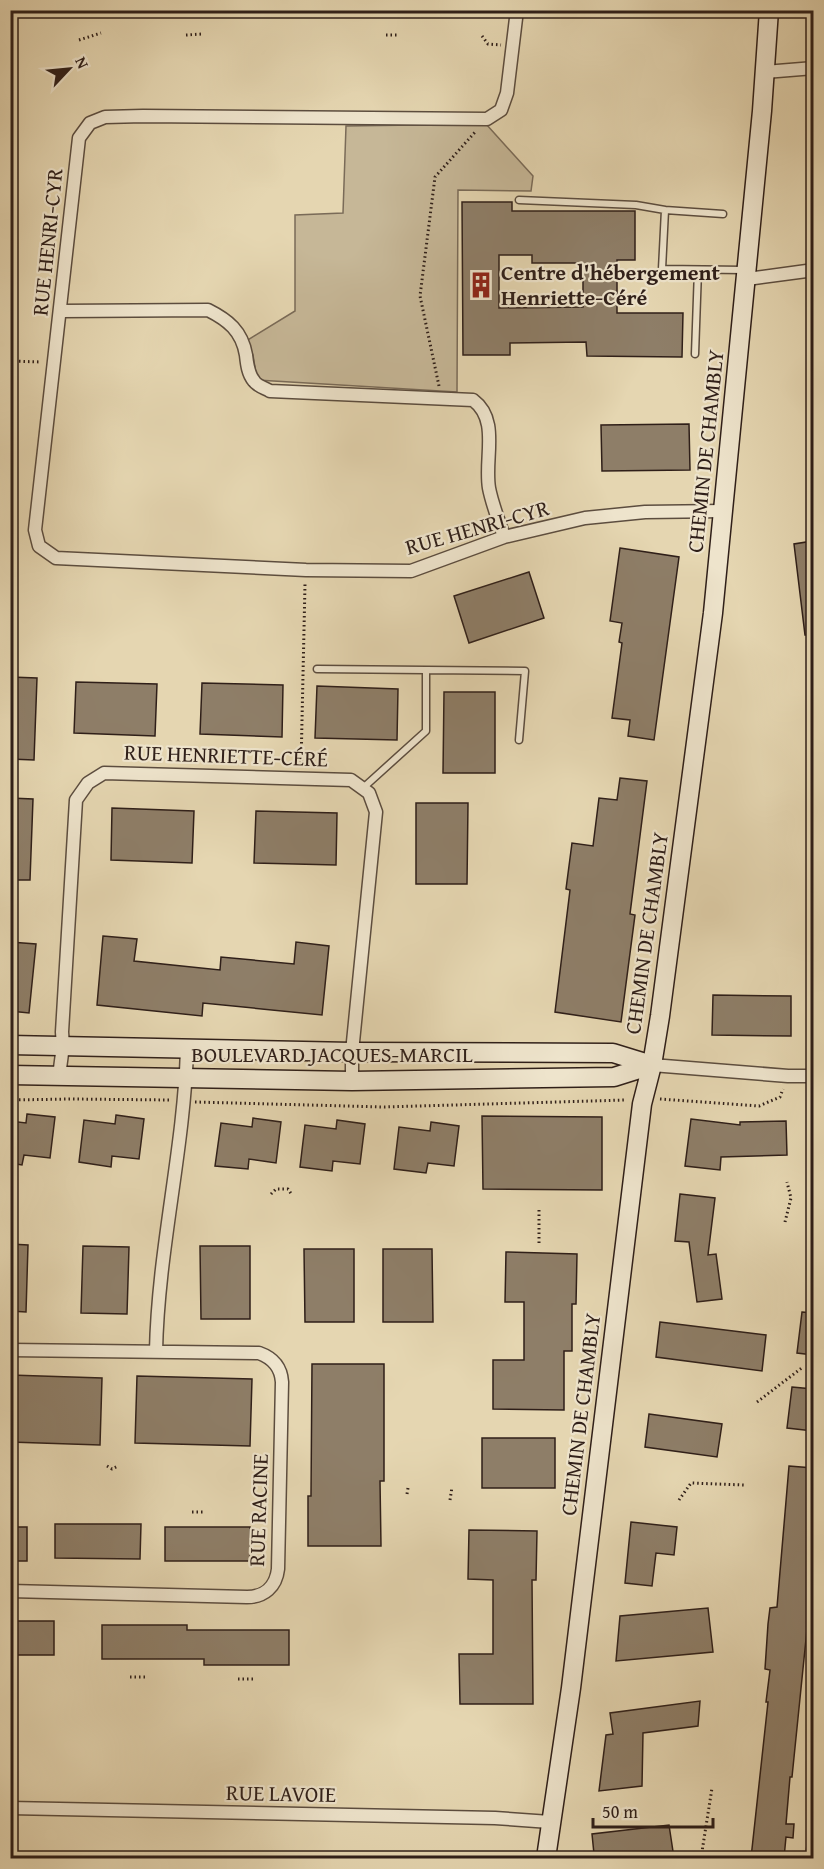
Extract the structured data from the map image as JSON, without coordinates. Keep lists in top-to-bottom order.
{
  "streets": {
    "street": [
      "RUE HENRI-CYR",
      "CHEMIN DE CHAMBLY",
      "RUE HENRIETTE-CÉRÉ",
      "BOULEVARD JACQUES-MARCIL",
      "RUE RACINE",
      "RUE LAVOIE"
    ]
  },
  "crossings": [
    ["RUE HENRI-CYR", "CHEMIN DE CHAMBLY"],
    ["CHEMIN DE CHAMBLY", "BOULEVARD JACQUES-MARCIL"],
    ["CHEMIN DE CHAMBLY", "RUE LAVOIE"],
    ["RUE HENRIETTE-CÉRÉ", "BOULEVARD JACQUES-MARCIL"]
  ],
  "places": {
    "building": ["Centre d'hébergement Henriette-Céré"]
  },
  "scale_bar": "50 m",
  "north": "top right"
}
